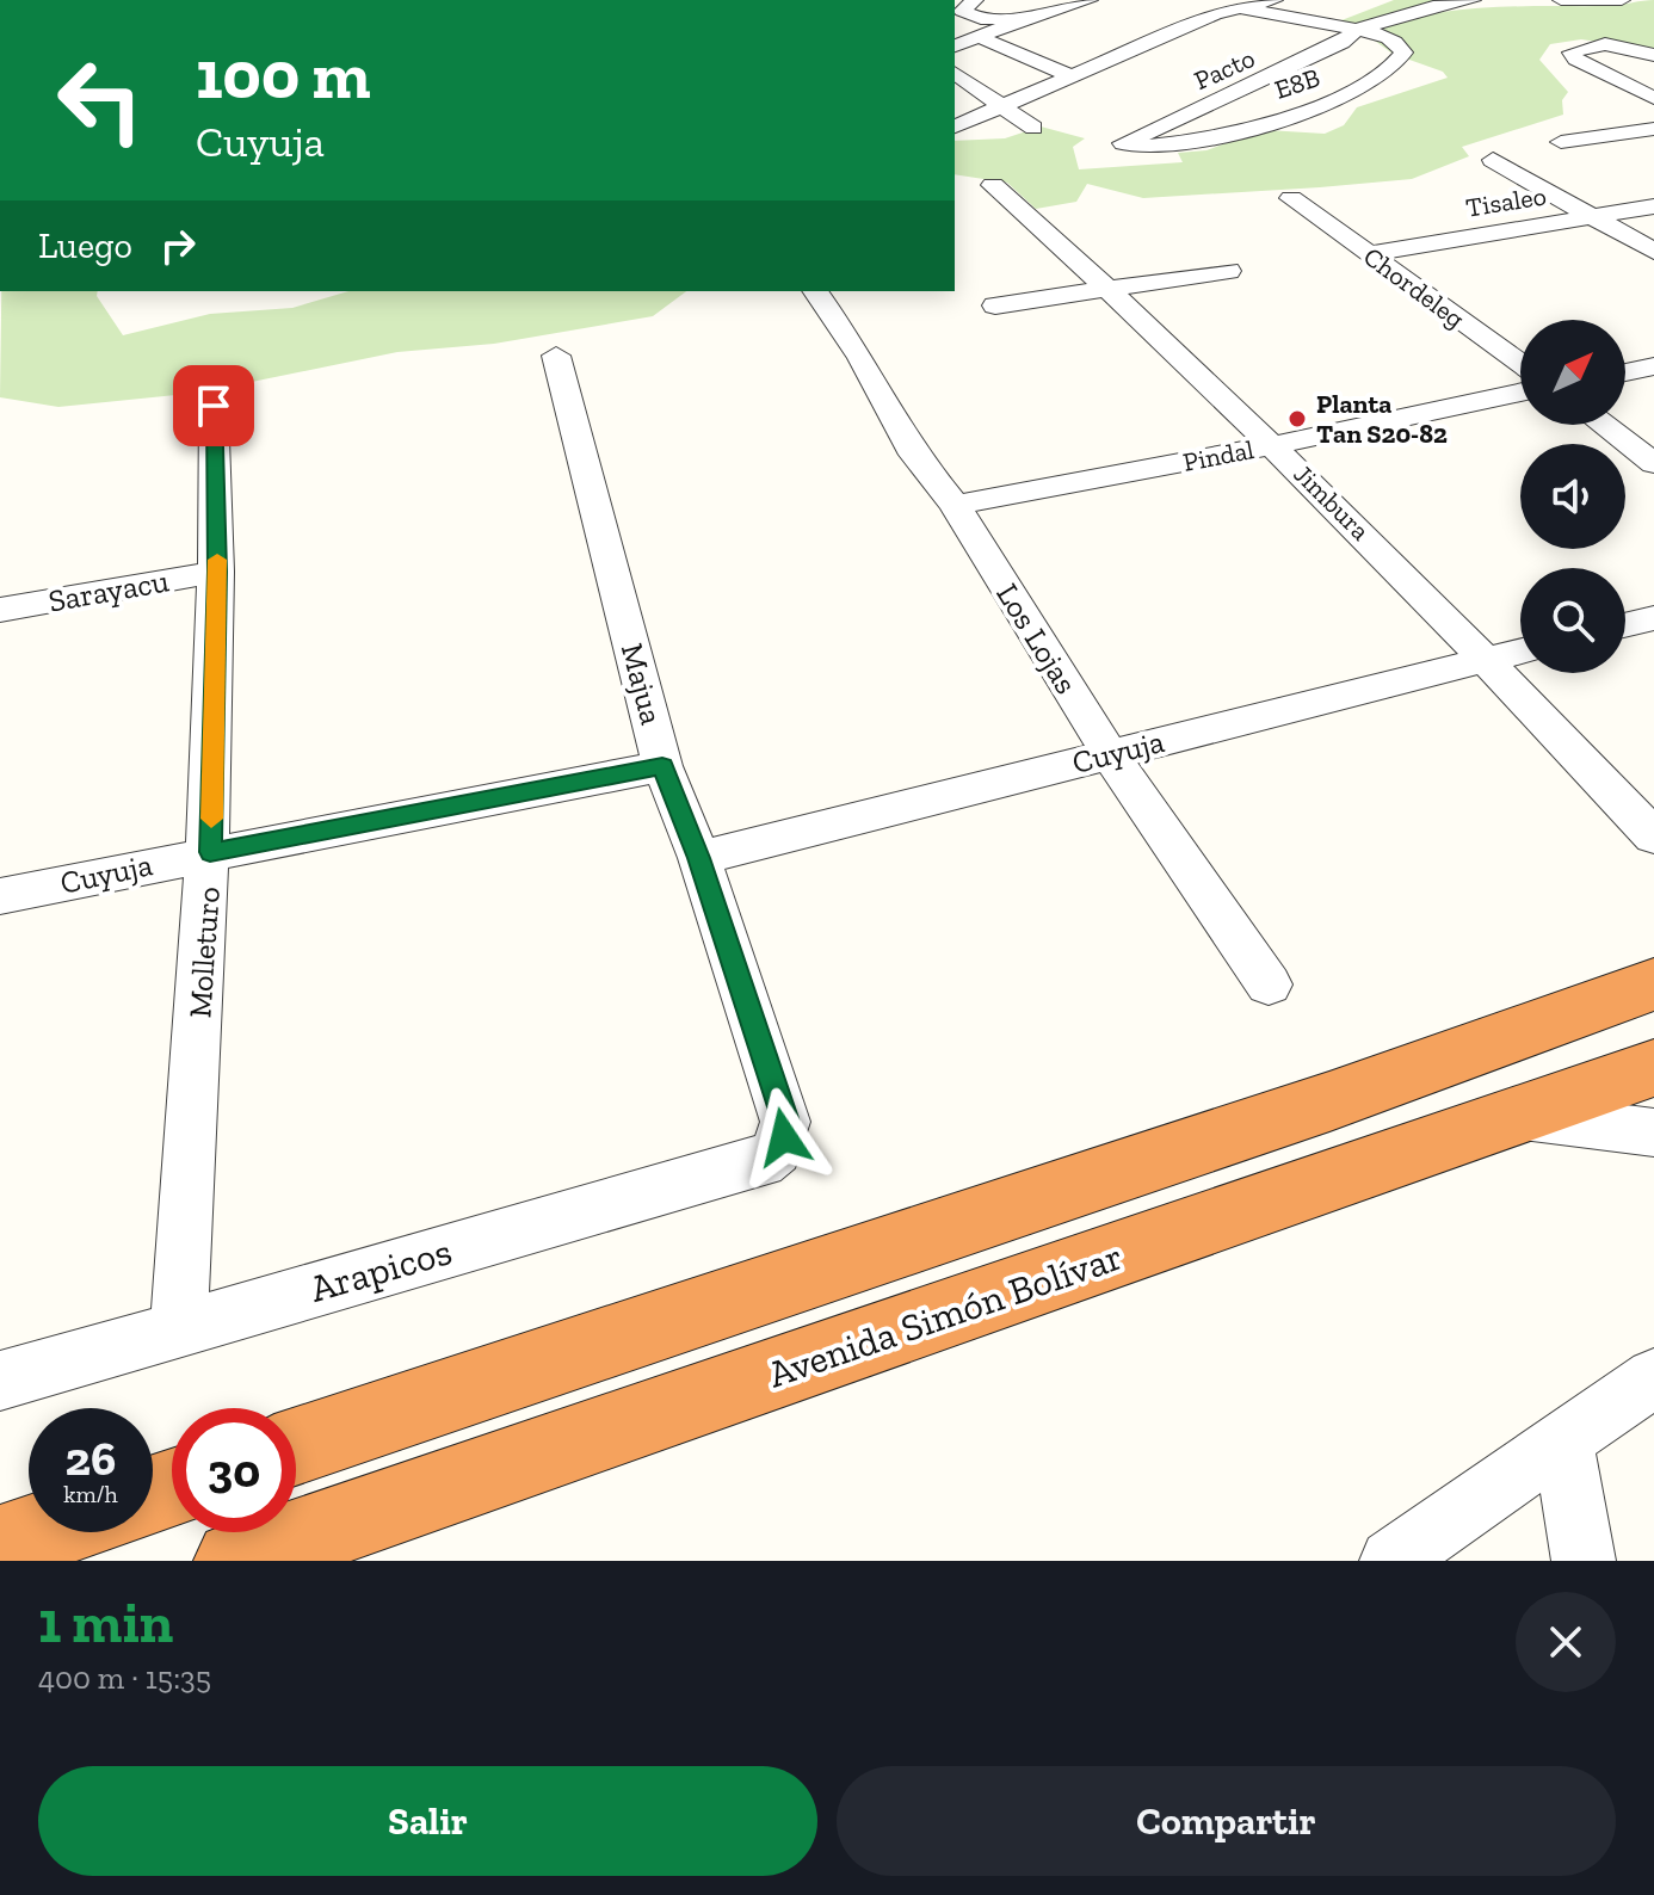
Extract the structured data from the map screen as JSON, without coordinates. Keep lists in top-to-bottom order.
{
  "streets": {
    "highway": ["Avenida Simón Bolívar"],
    "street": [
      "Pacto",
      "E8B",
      "Tisaleo",
      "Chordeleg",
      "Pindal",
      "Jimbura",
      "Sarayacu",
      "Los Lojas",
      "Majua",
      "Cuyuja",
      "Molleturo",
      "Arapicos"
    ]
  },
  "crossings": [
    ["Pacto", "E8B"],
    ["Tisaleo", "Chordeleg"],
    ["Pindal", "Jimbura"],
    ["Pindal", "Los Lojas"],
    ["Jimbura", "Cuyuja"],
    ["Sarayacu", "Molleturo"],
    ["Los Lojas", "Cuyuja"],
    ["Majua", "Cuyuja"],
    ["Majua", "Arapicos"],
    ["Cuyuja", "Molleturo"],
    ["Molleturo", "Arapicos"]
  ],
  "places": ["Planta Tan S20-82"],
  "north": "top right",
  "page": {
    "turn": ["100 m", "Cuyuja"],
    "then": "Luego",
    "speed": "26 km/h",
    "limit": "30",
    "heading": ["1 min", "400 m · 15:35"],
    "buttons": ["Salir", "Compartir"]
  }
}
